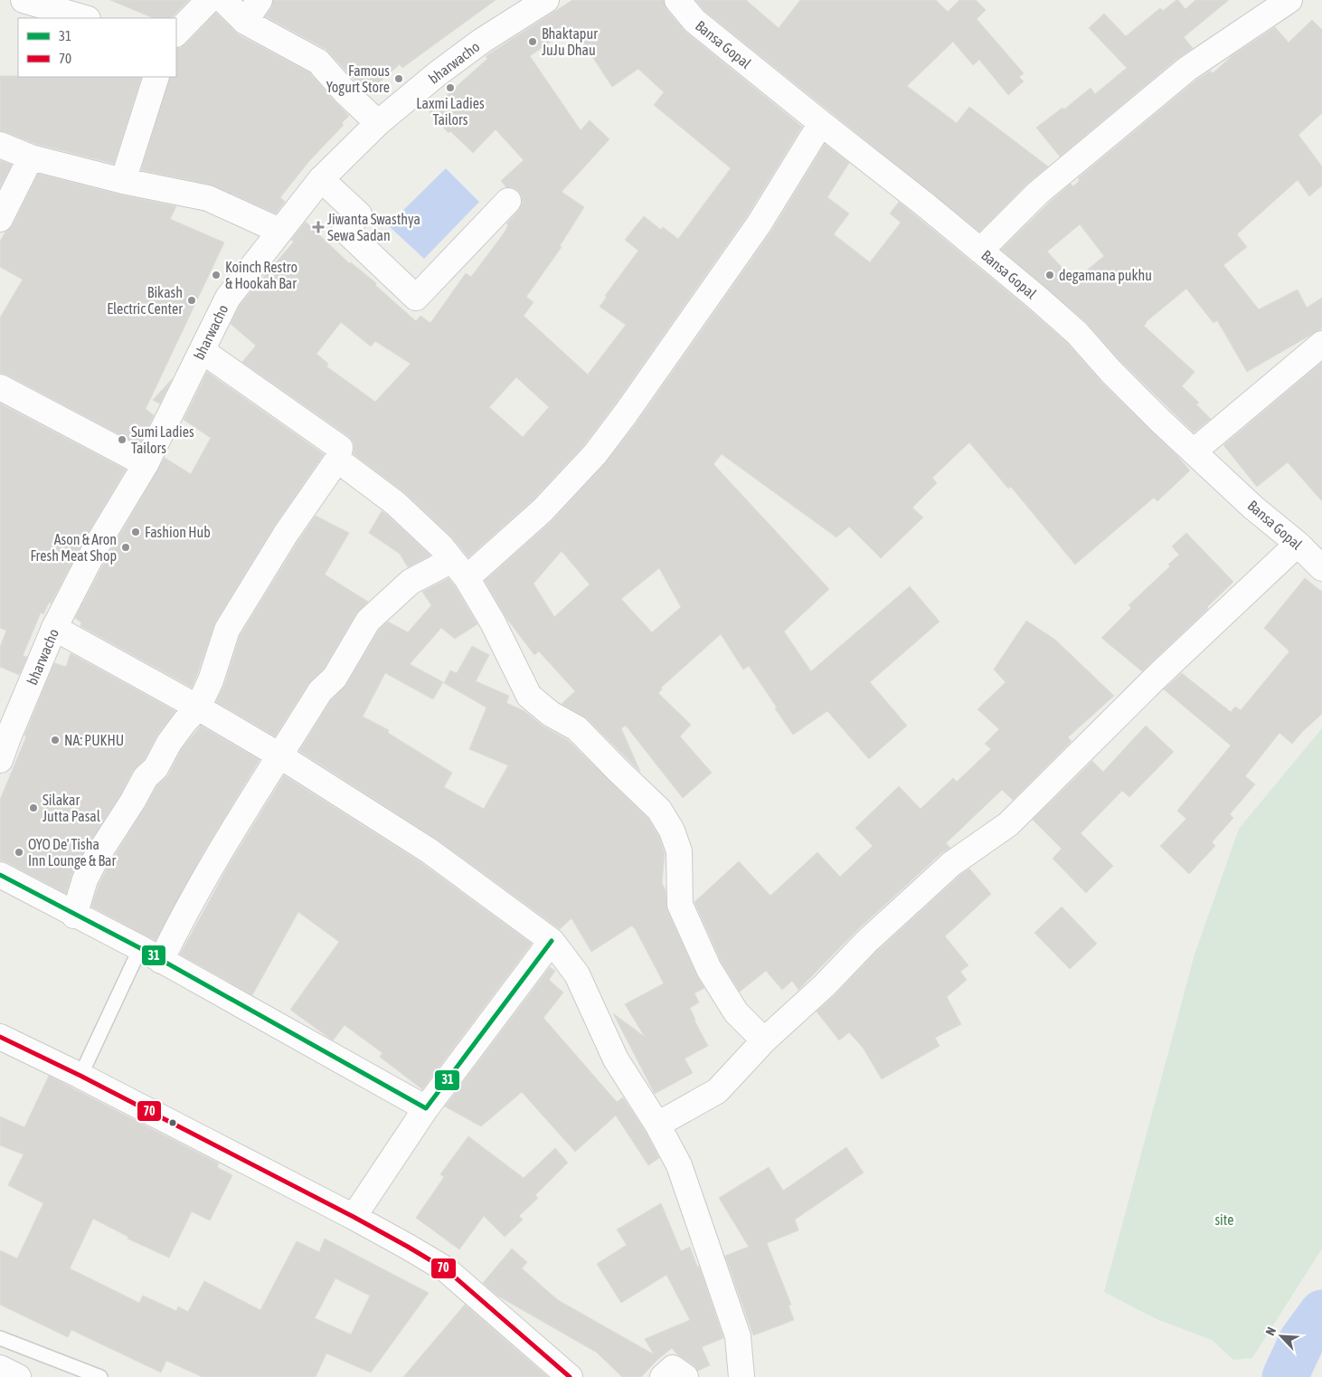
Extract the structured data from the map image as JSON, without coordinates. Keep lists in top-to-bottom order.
{
  "streets": {
    "street": ["Bansa Gopal", "bharwacho"]
  },
  "parks": ["site"],
  "places": {
    "other": [
      "Bhaktapur JuJu Dhau",
      "Famous Yogurt Store",
      "Laxmi Ladies Tailors",
      "Koinch Restro & Hookah Bar",
      "degamana pukhu",
      "Bikash Electric Center",
      "Sumi Ladies Tailors",
      "Fashion Hub",
      "Ason & Aron Fresh Meat Shop",
      "NA: PUKHU",
      "Silakar Jutta Pasal",
      "OYO De' Tisha Inn Lounge & Bar"
    ],
    "health": ["Jiwanta Swasthya Sewa Sadan"]
  },
  "lines": ["transit line 31", "transit line 70"],
  "legend": ["31", "70"],
  "north": "top left"
}
